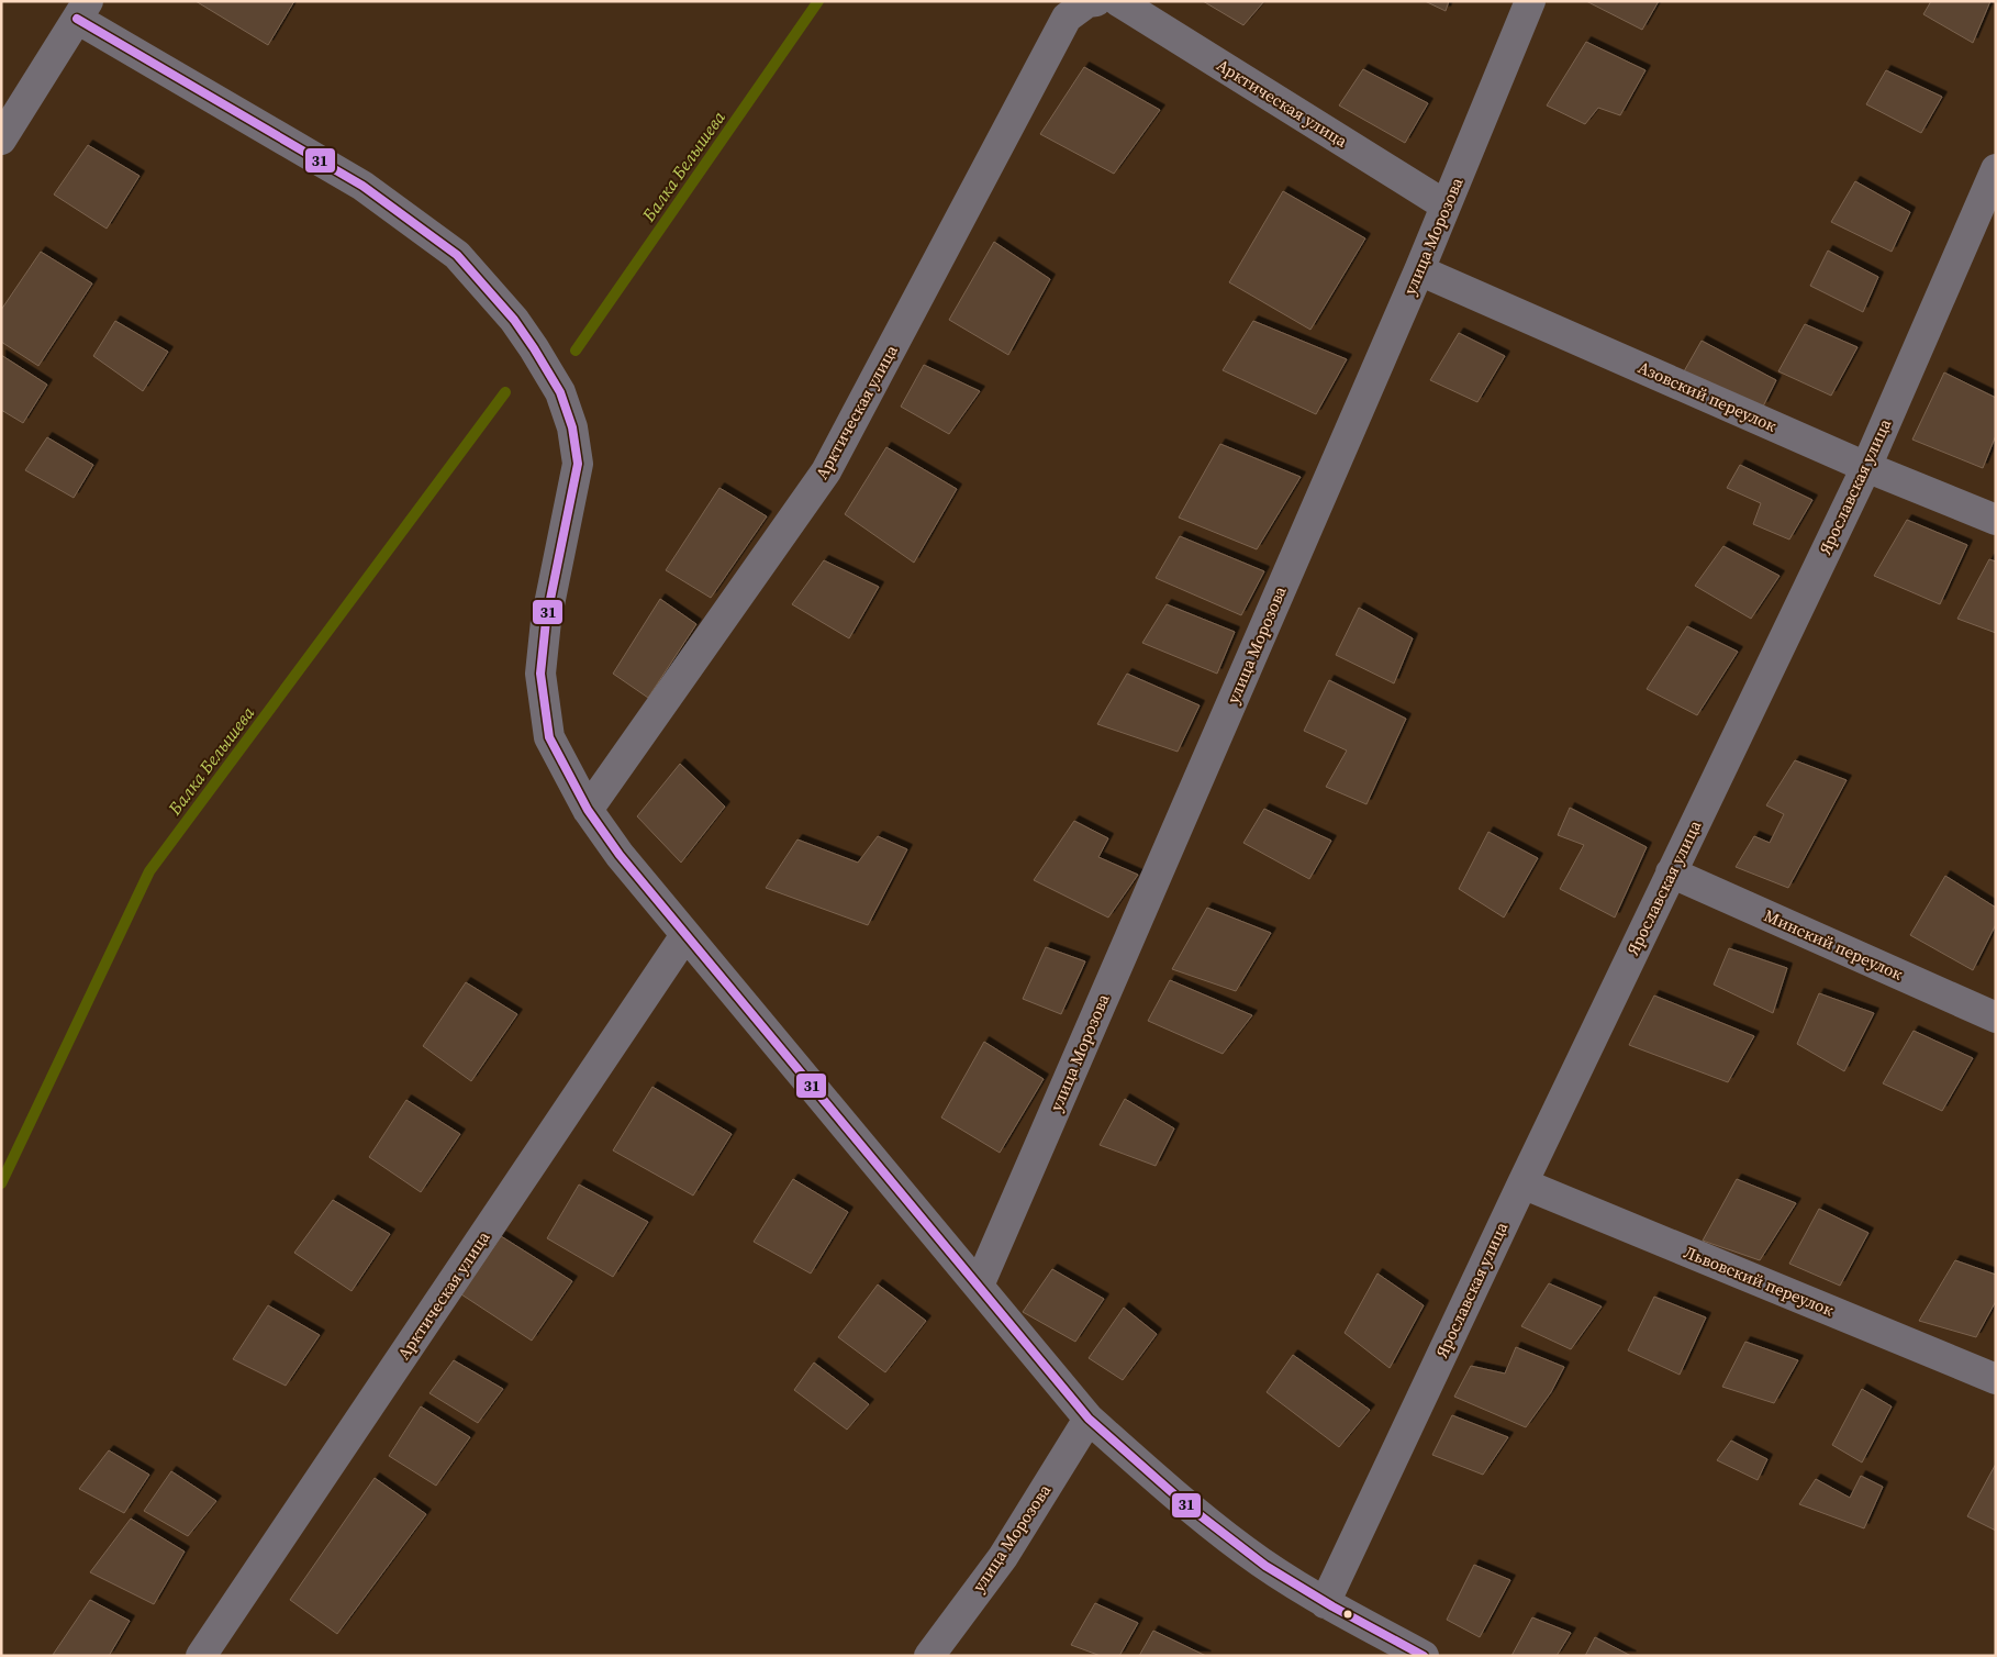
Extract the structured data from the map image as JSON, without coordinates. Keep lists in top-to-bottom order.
{
  "streets": {
    "street": [
      "Арктическая улица",
      "улица Морозова",
      "Азовский переулок",
      "Ярославская улица",
      "Минский переулок",
      "Львовский переулок"
    ]
  },
  "crossings": [
    ["Арктическая улица", "улица Морозова"],
    ["улица Морозова", "Азовский переулок"],
    ["Азовский переулок", "Ярославская улица"],
    ["Ярославская улица", "Минский переулок"],
    ["Ярославская улица", "Львовский переулок"]
  ],
  "water": ["Балка Белышева"],
  "lines": ["transit line 31"]
}
